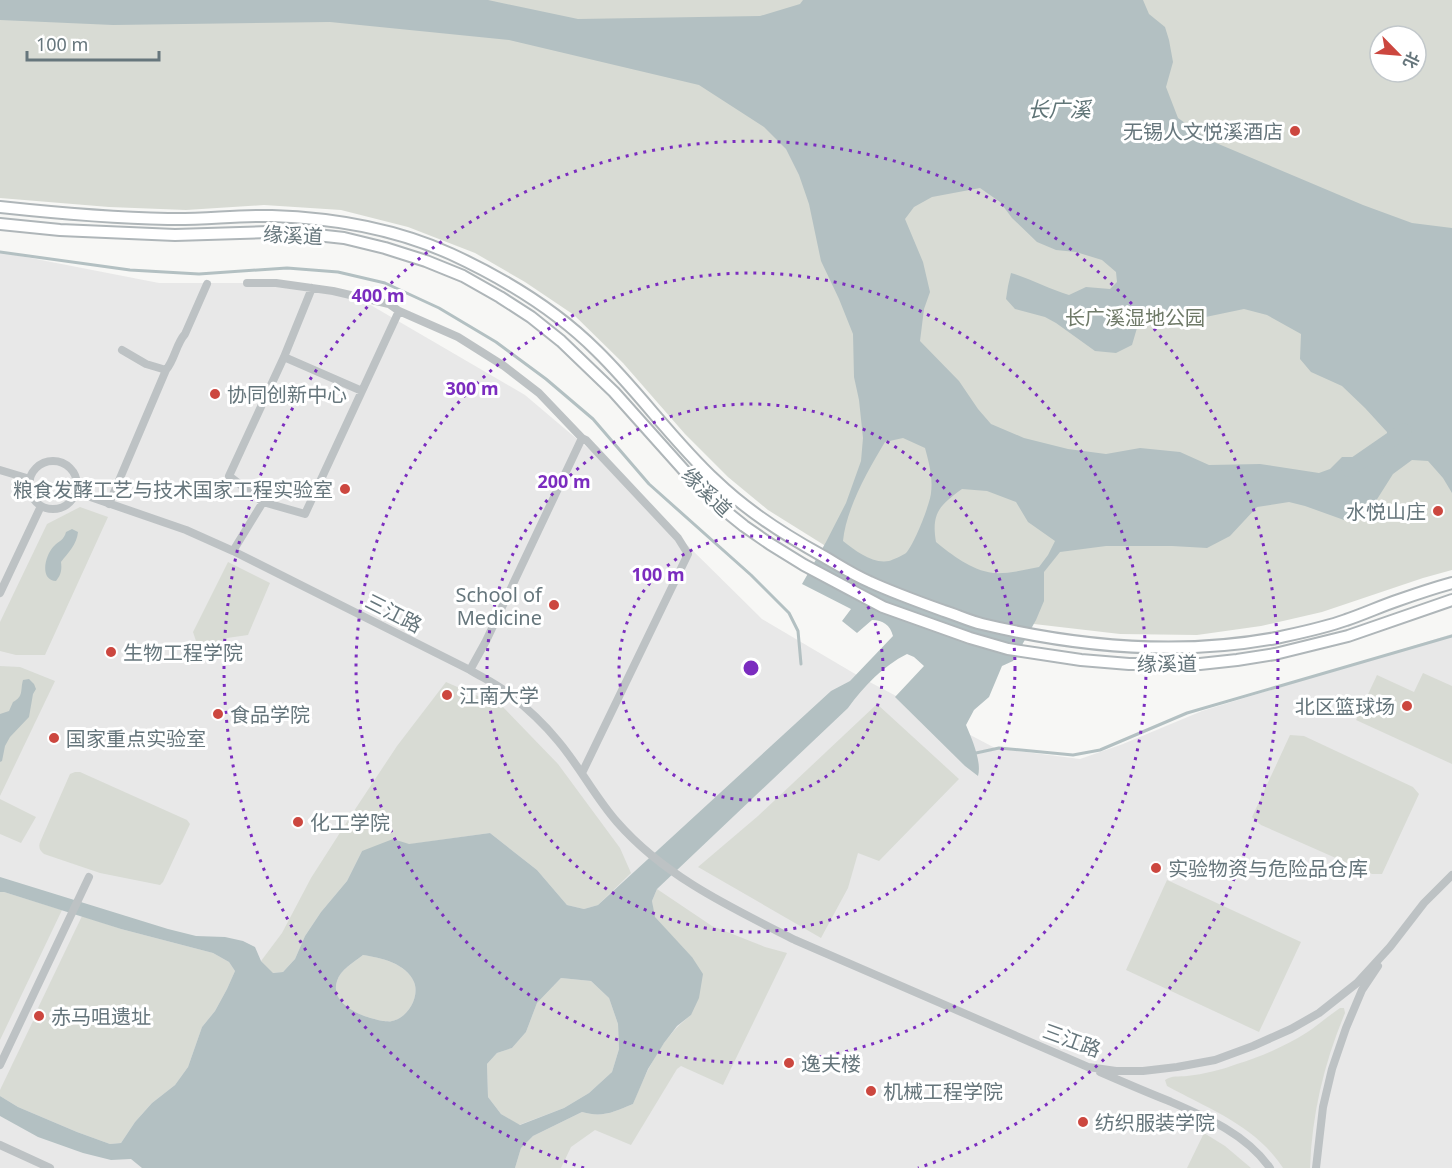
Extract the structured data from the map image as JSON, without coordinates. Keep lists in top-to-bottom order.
{
  "streets": {
    "main road": ["缘溪道"],
    "street": ["三江路"]
  },
  "water": ["长广溪"],
  "parks": ["长广溪湿地公园"],
  "places": [
    "无锡人文悦溪酒店",
    "协同创新中心",
    "粮食发酵工艺与技术国家工程实验室",
    "水悦山庄",
    "School of Medicine",
    "生物工程学院",
    "江南大学",
    "北区篮球场",
    "食品学院",
    "国家重点实验室",
    "化工学院",
    "实验物资与危险品仓库",
    "赤马咀遗址",
    "逸夫楼",
    "机械工程学院",
    "纺织服装学院"
  ],
  "scale_bar": "100 m",
  "north": "bottom right",
  "rings": [
    "400 m",
    "300 m",
    "200 m",
    "100 m"
  ]
}
